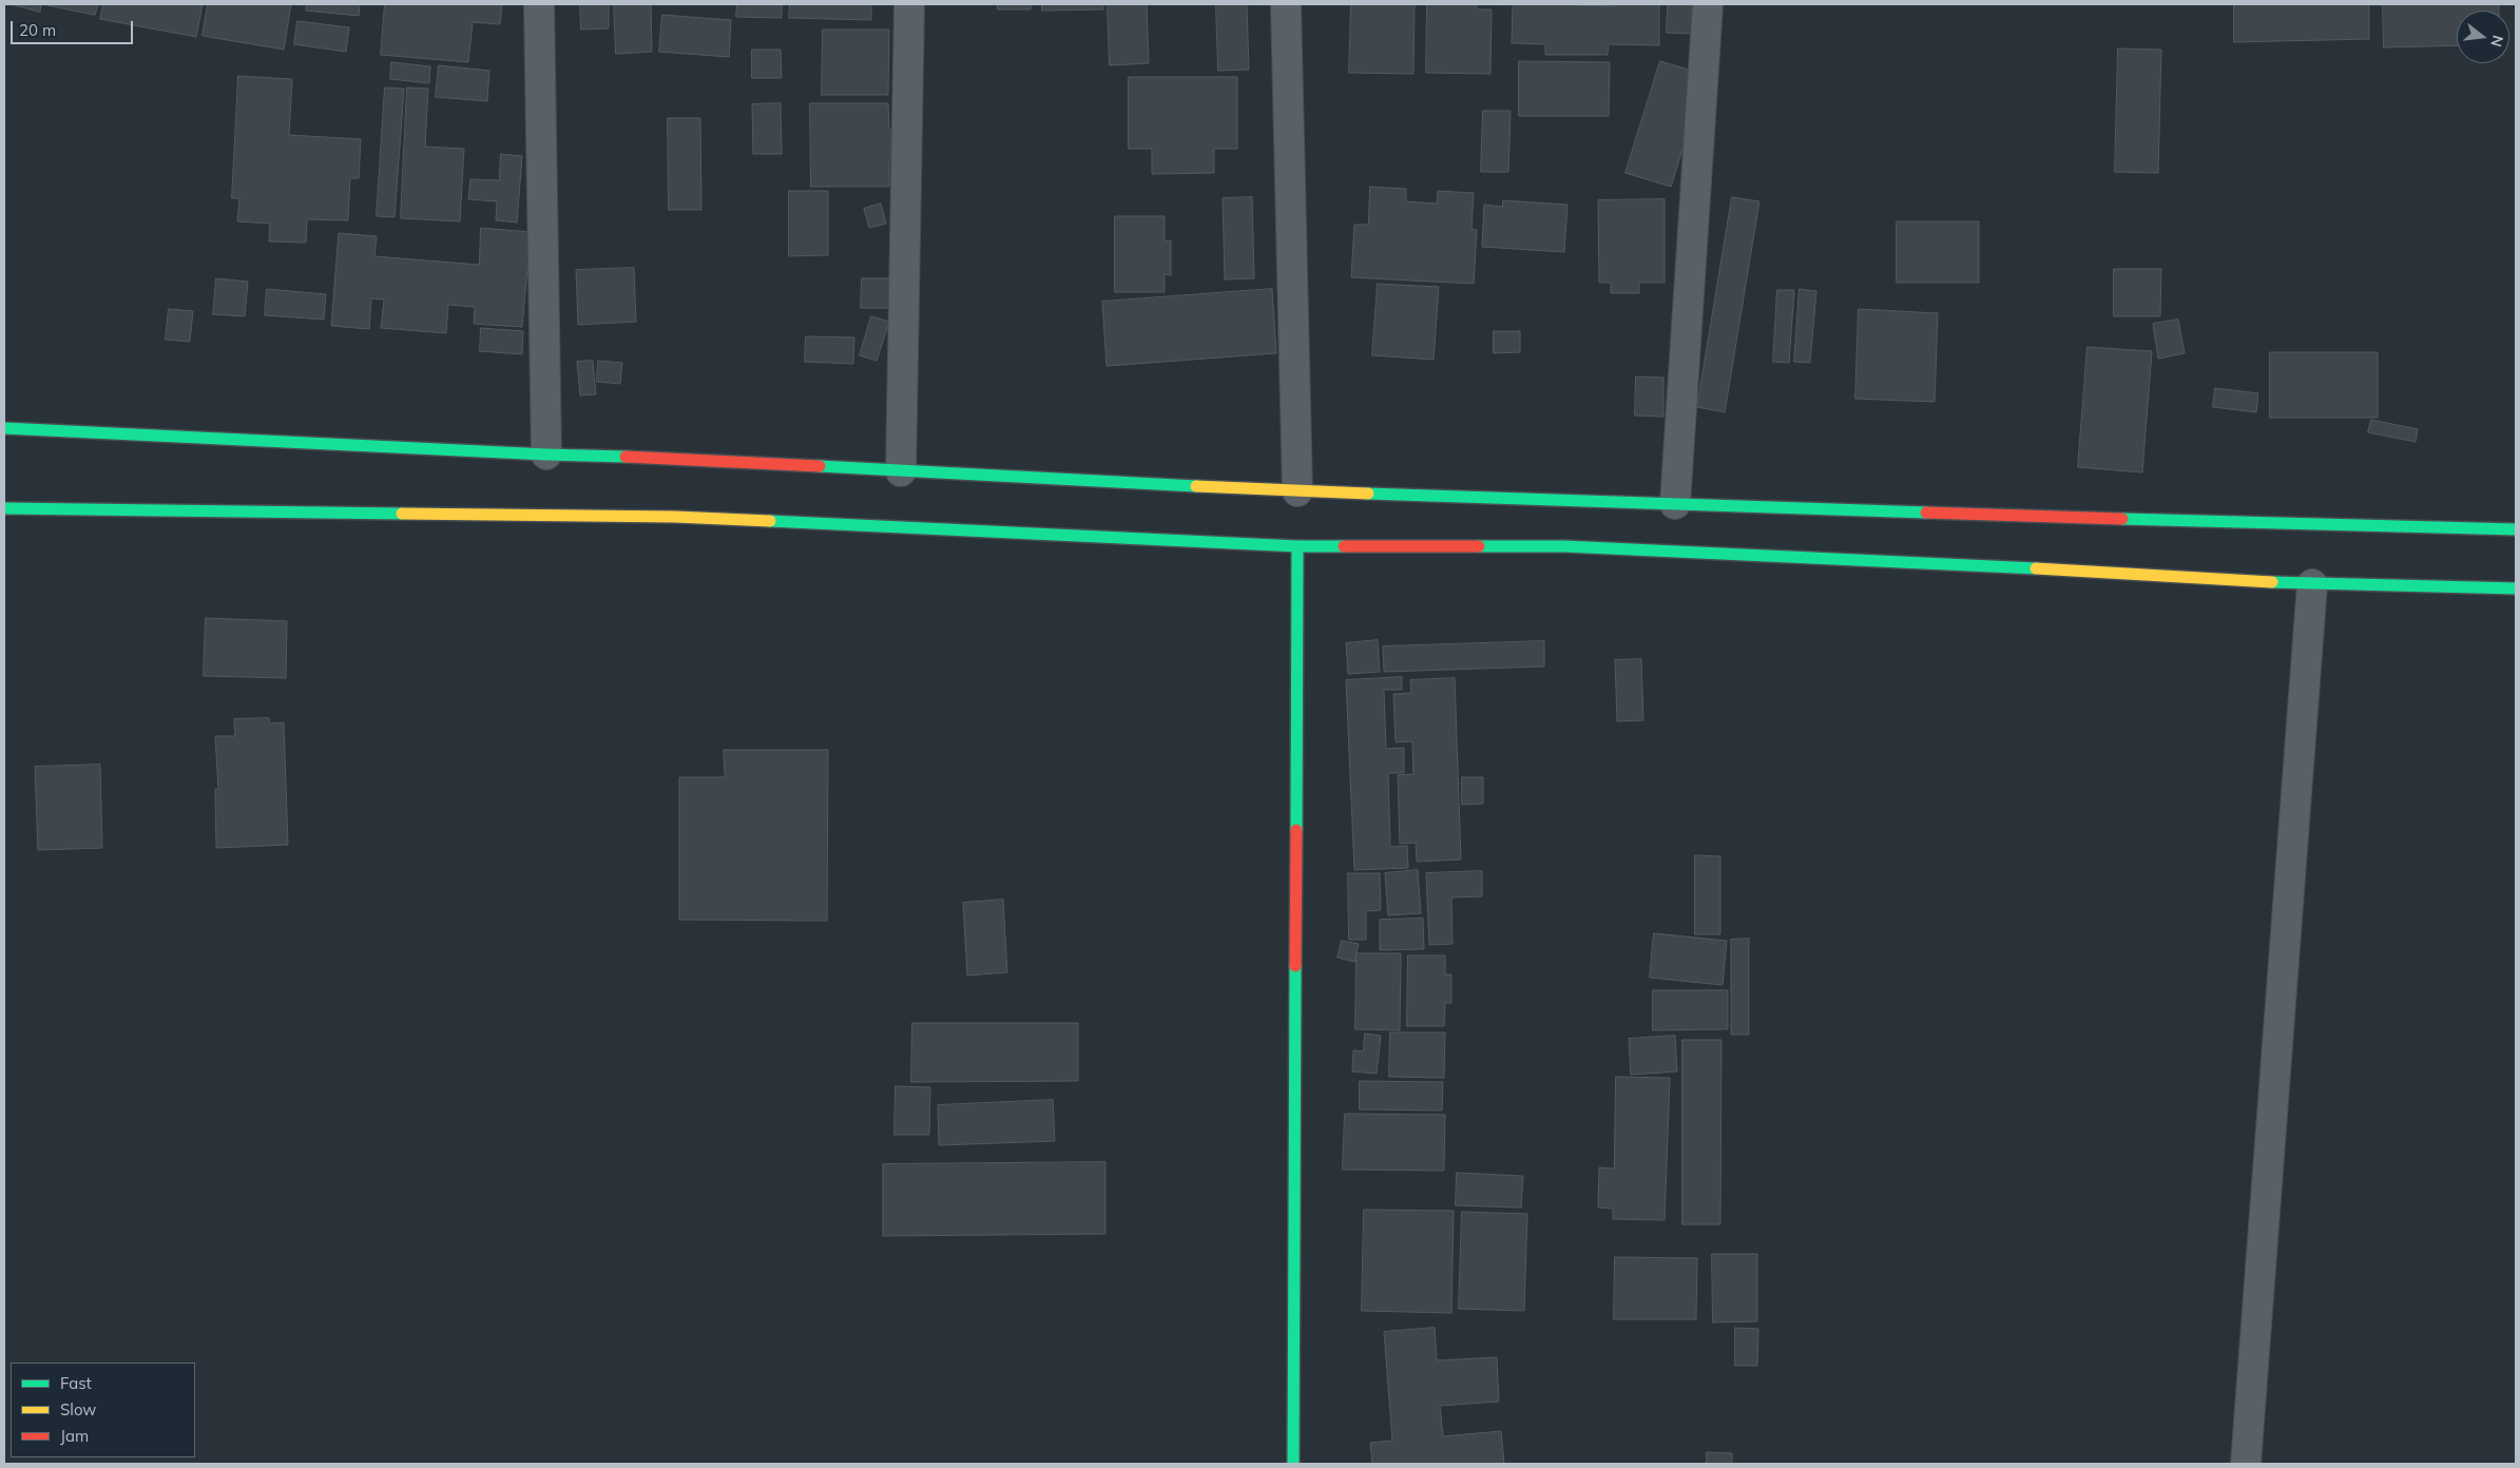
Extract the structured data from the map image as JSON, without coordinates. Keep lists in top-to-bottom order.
{
  "legend": ["Fast", "Slow", "Jam"],
  "scale_bar": "20 m",
  "north": "right"
}
